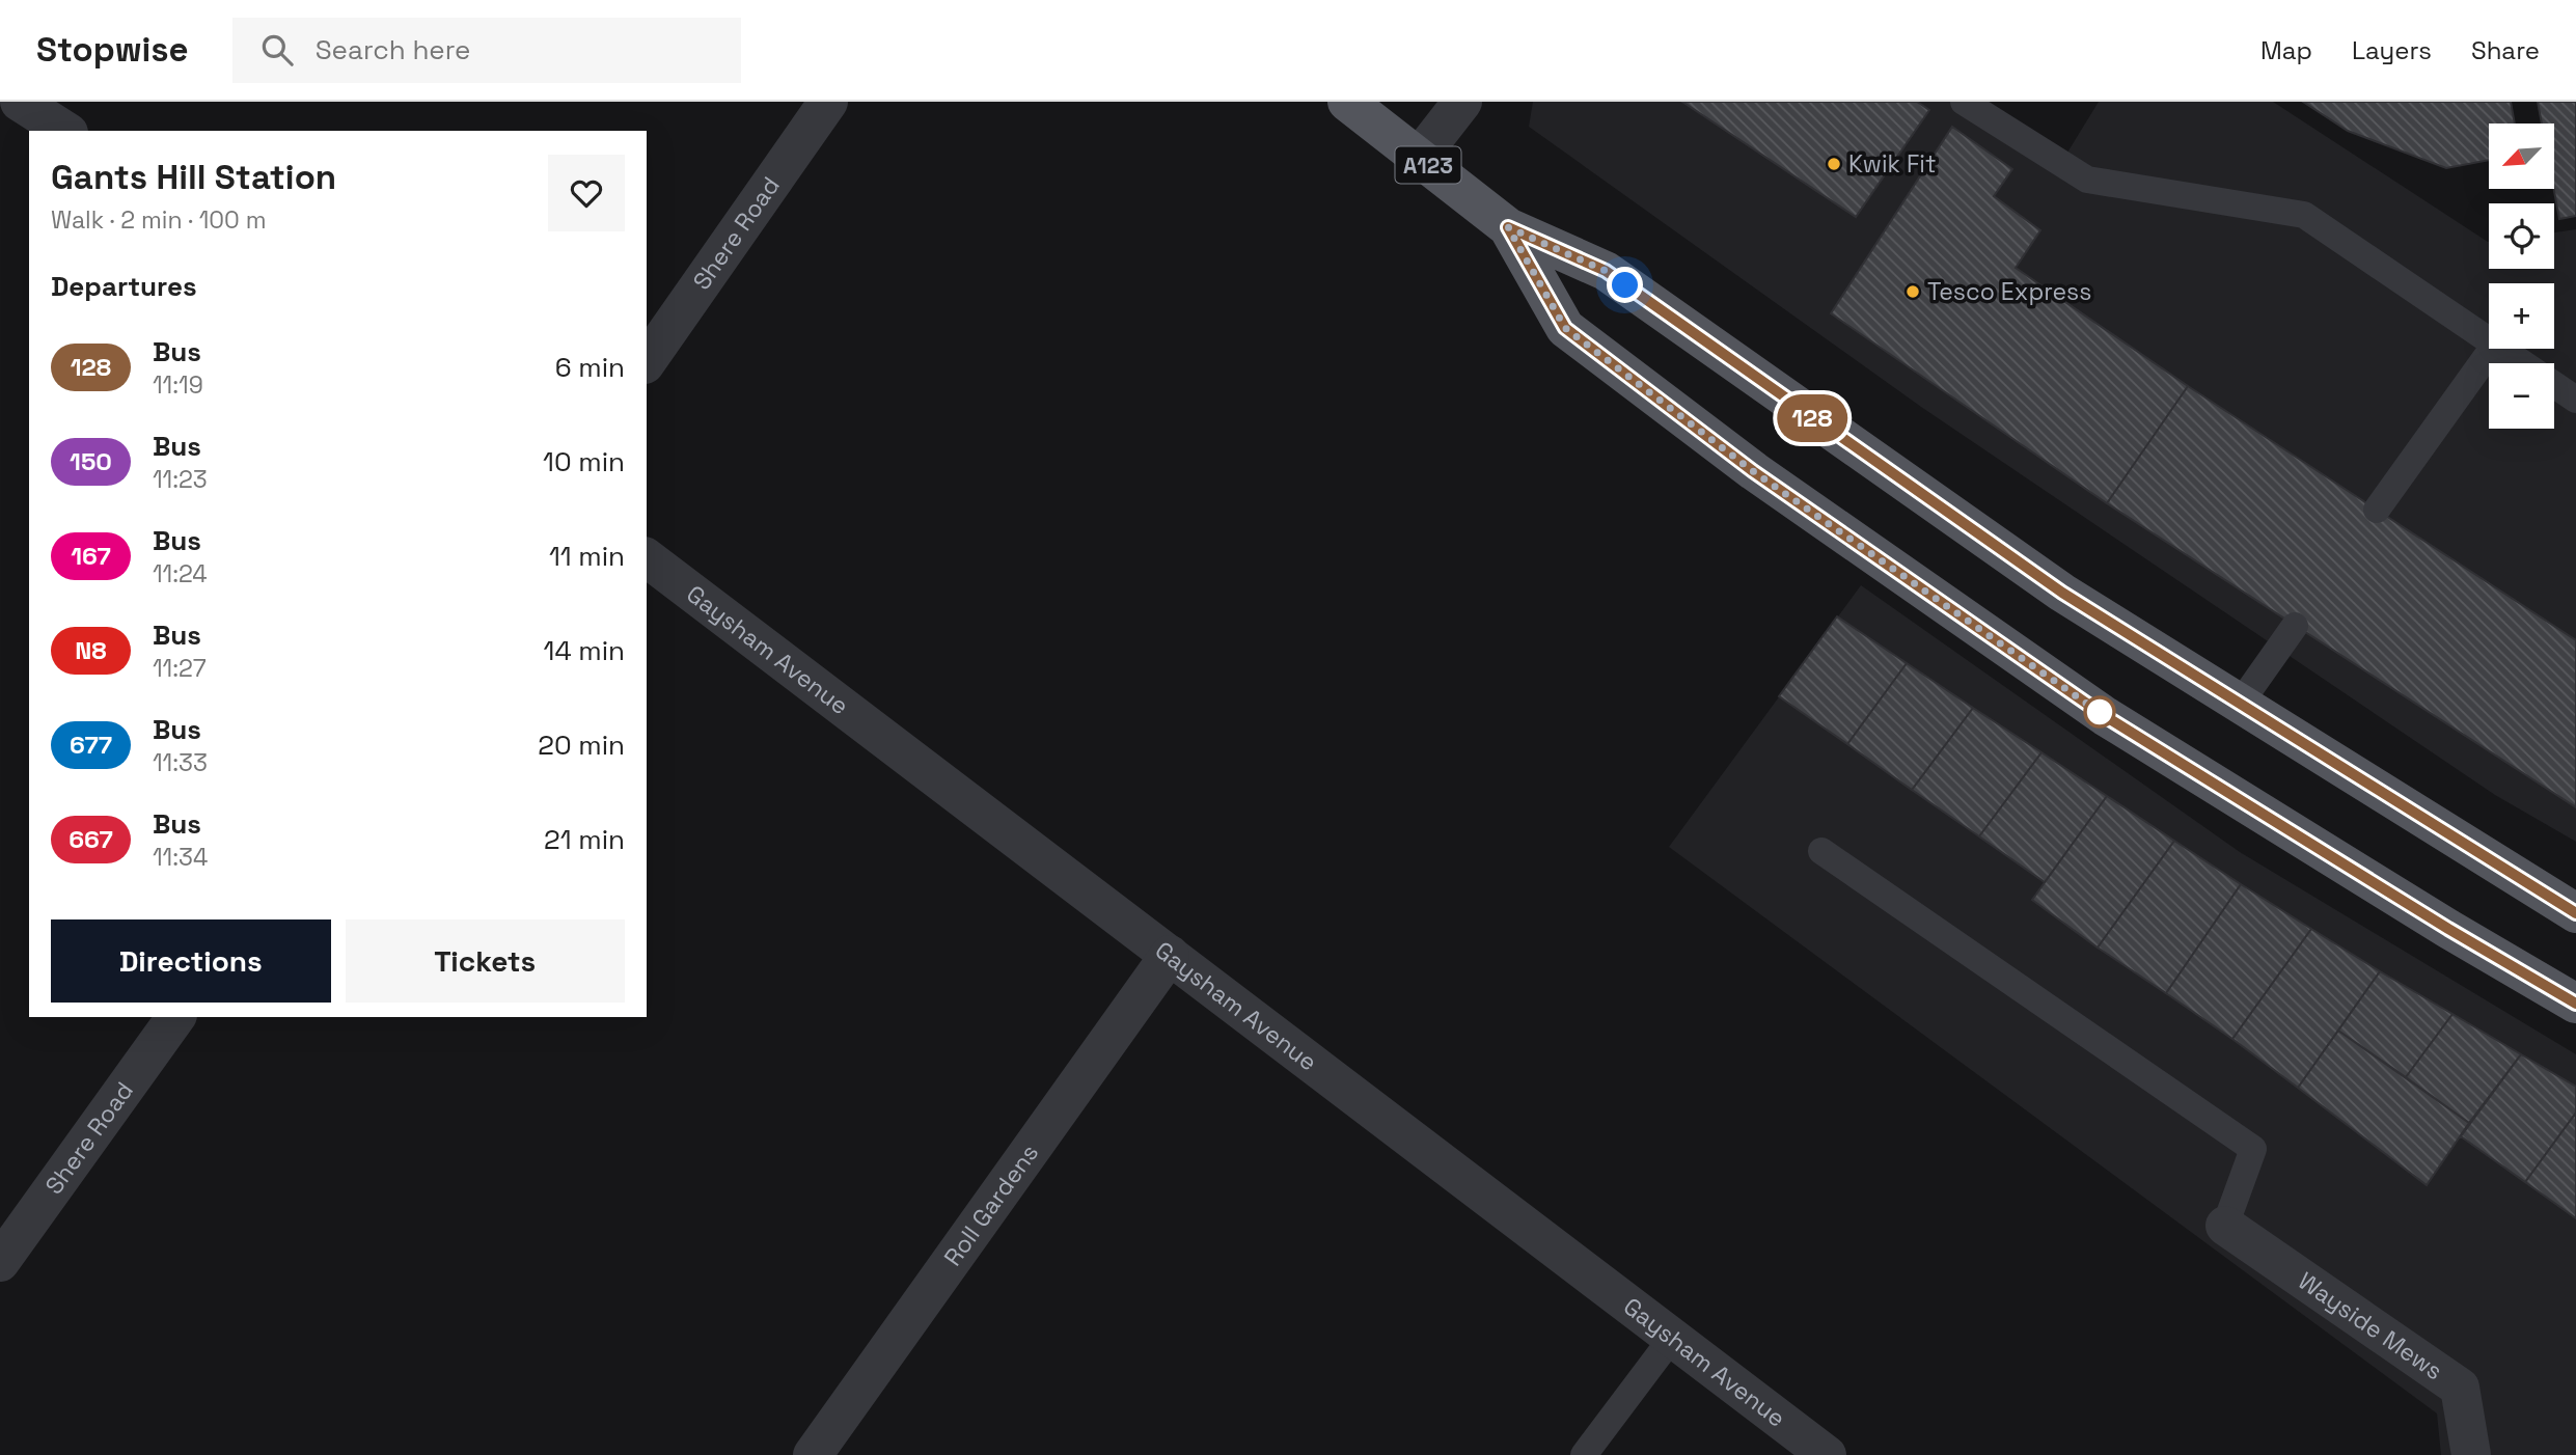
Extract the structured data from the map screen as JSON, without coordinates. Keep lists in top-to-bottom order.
{
  "streets": {
    "main road": ["A123"],
    "street": [
      "Shere Road",
      "Gaysham Avenue",
      "Roll Gardens",
      "Wayside Mews"
    ]
  },
  "crossings": [
    ["Gaysham Avenue", "Roll Gardens"]
  ],
  "places": ["Kwik Fit", "Tesco Express"],
  "lines": ["bus line 128"],
  "north": "bottom left",
  "page": {
    "header": "Stopwise",
    "search": "Search here",
    "nav": ["Map", "Layers", "Share"],
    "on_map": "128",
    "map_buttons": ["+", "−"],
    "heading": [
      ["Gants Hill Station", "Walk · 2 min · 100 m"],
      "Departures"
    ],
    "list": [
      {
        "mark": "128",
        "name": "Bus",
        "note": "11:19",
        "value": "6 min"
      },
      {
        "mark": "150",
        "name": "Bus",
        "note": "11:23",
        "value": "10 min"
      },
      {
        "mark": "167",
        "name": "Bus",
        "note": "11:24",
        "value": "11 min"
      },
      {
        "mark": "N8",
        "name": "Bus",
        "note": "11:27",
        "value": "14 min"
      },
      {
        "mark": "677",
        "name": "Bus",
        "note": "11:33",
        "value": "20 min"
      },
      {
        "mark": "667",
        "name": "Bus",
        "note": "11:34",
        "value": "21 min"
      }
    ],
    "buttons": ["Directions", "Tickets"]
  }
}
